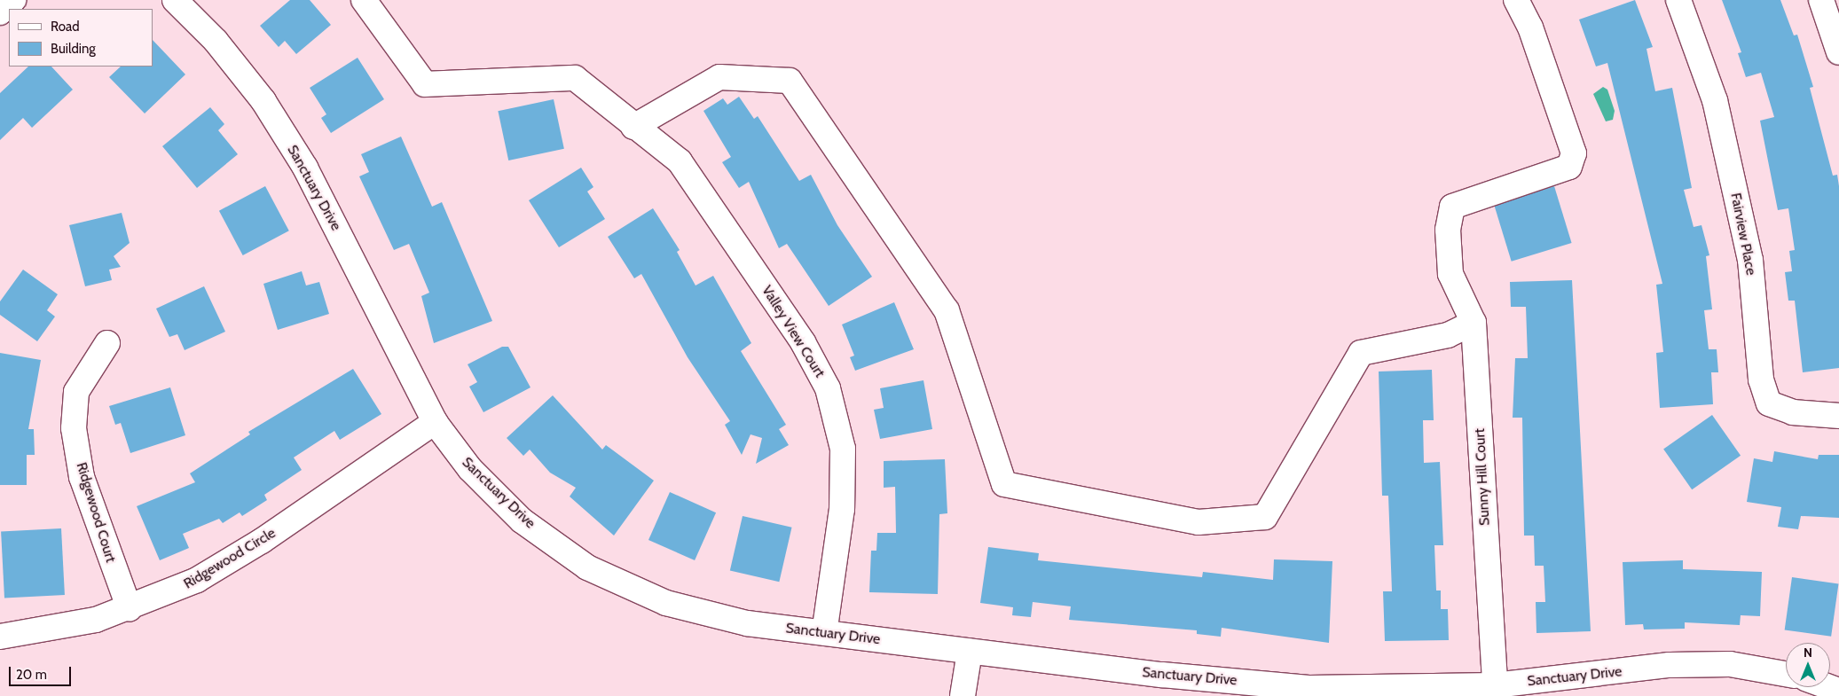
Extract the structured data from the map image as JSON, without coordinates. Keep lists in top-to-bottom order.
{
  "streets": {
    "street": [
      "Sanctuary Drive",
      "Fairview Place",
      "Valley View Court",
      "Sunny Hill Court",
      "Ridgewood Court",
      "Ridgewood Circle"
    ]
  },
  "crossings": [
    ["Sanctuary Drive", "Valley View Court"],
    ["Sanctuary Drive", "Sunny Hill Court"],
    ["Sanctuary Drive", "Ridgewood Circle"],
    ["Ridgewood Court", "Ridgewood Circle"]
  ],
  "legend": ["Road", "Building"],
  "scale_bar": "20 m",
  "north": "top"
}
